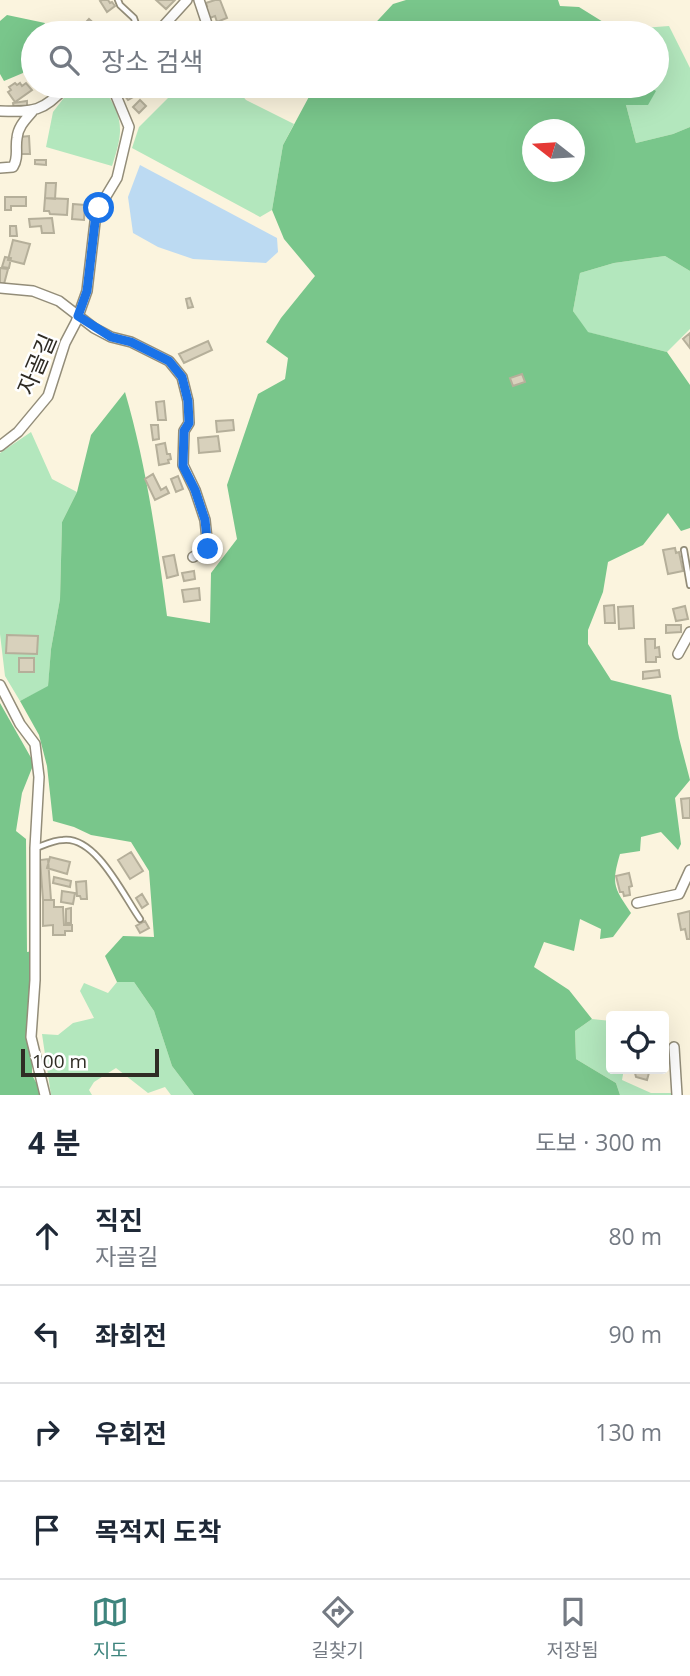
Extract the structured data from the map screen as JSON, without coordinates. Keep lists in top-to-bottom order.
{
  "streets": {
    "street": ["자골길"]
  },
  "scale_bar": "100 m",
  "north": "left",
  "page": {
    "search": "장소 검색",
    "scale": "100 m",
    "heading": ["4 분", "도보 · 300 m"],
    "list": [
      ["직진", "자골길", "80 m"],
      ["좌회전", "90 m"],
      ["우회전", "130 m"],
      "목적지 도착"
    ],
    "nav": ["지도", "길찾기", "저장됨"]
  }
}
